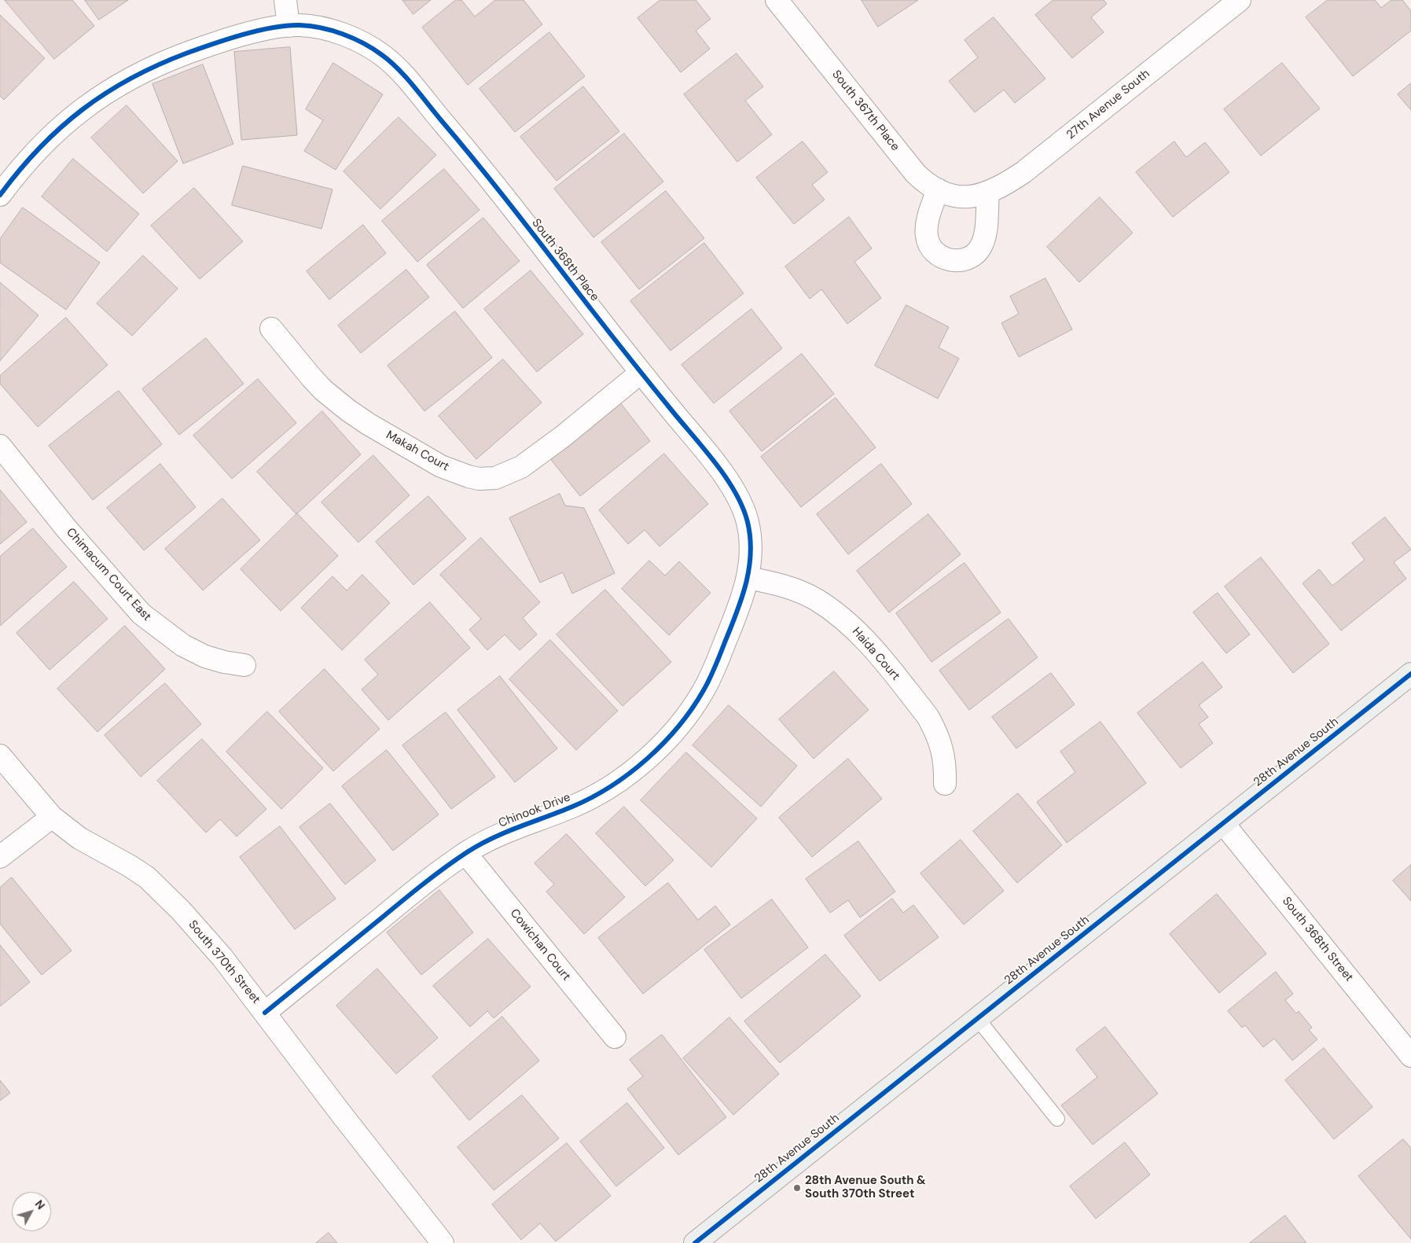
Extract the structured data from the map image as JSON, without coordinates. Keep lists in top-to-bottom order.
{
  "streets": {
    "street": [
      "27th Avenue South",
      "South 367th Place",
      "South 368th Place",
      "Makah Court",
      "Chimacum Court East",
      "Haida Court",
      "28th Avenue South",
      "Chinook Drive",
      "South 368th Street",
      "Cowichan Court",
      "South 370th Street"
    ]
  },
  "crossings": [
    ["27th Avenue South", "South 367th Place"],
    ["South 368th Place", "Makah Court"],
    ["South 368th Place", "Haida Court"],
    ["South 368th Place", "Chinook Drive"],
    ["Haida Court", "Chinook Drive"],
    ["28th Avenue South", "South 368th Street"],
    ["Chinook Drive", "Cowichan Court"],
    ["Chinook Drive", "South 370th Street"]
  ],
  "places": ["28th Avenue South & South 370th Street"],
  "north": "top right"
}
